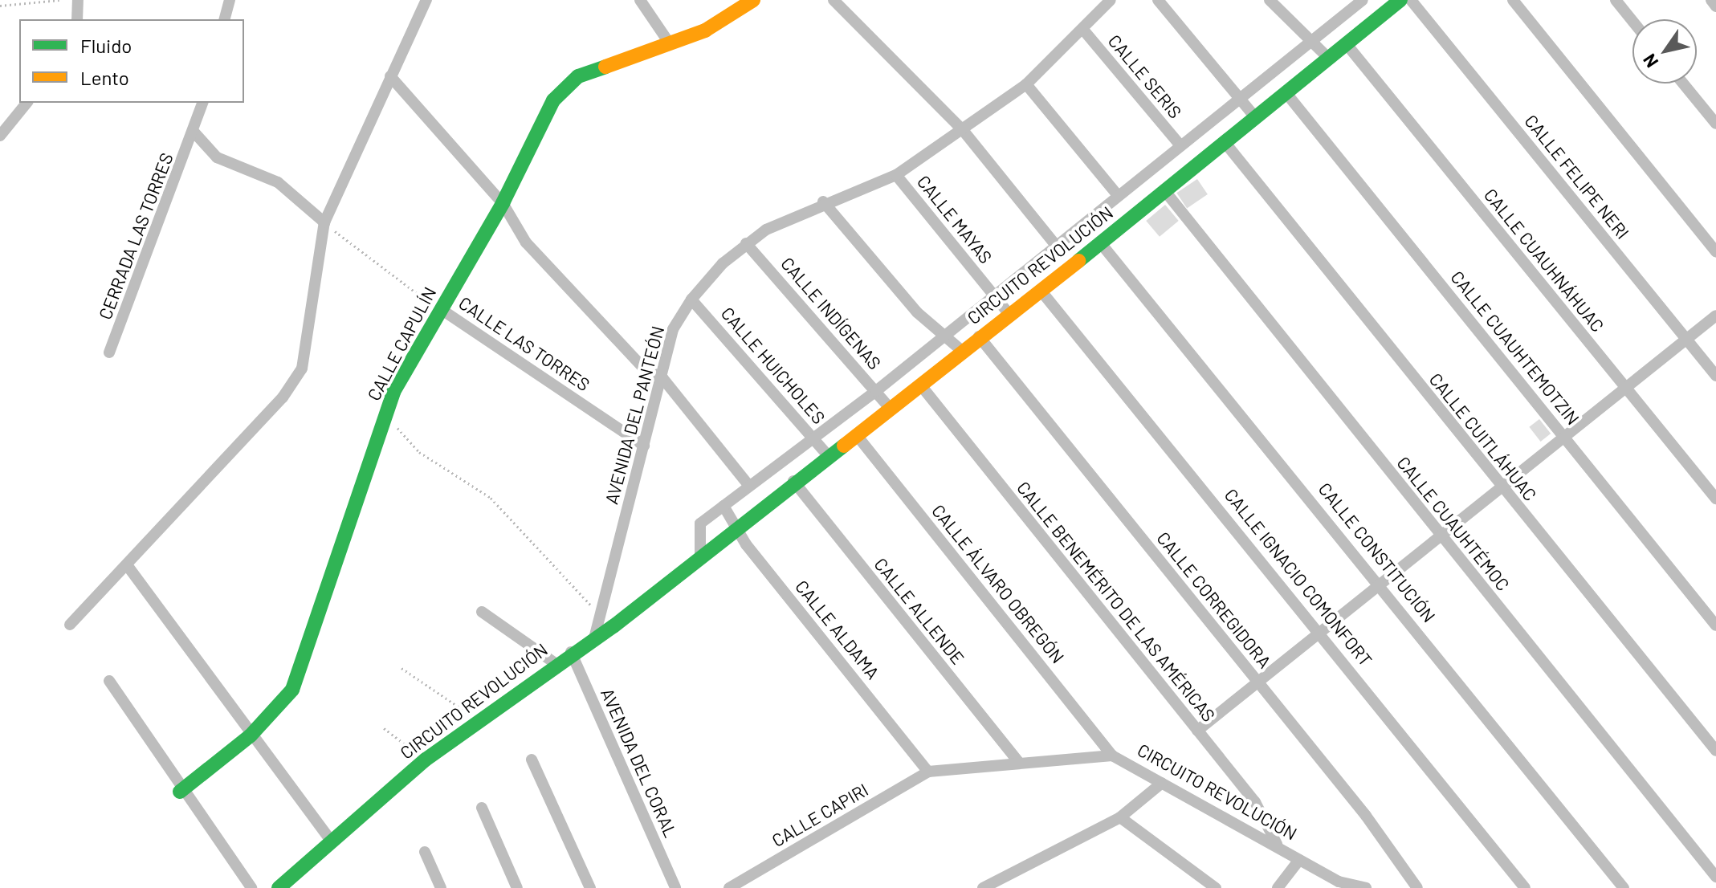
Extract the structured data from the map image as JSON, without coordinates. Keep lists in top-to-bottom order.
{
  "streets": {
    "street": [
      "CALLE SERIS",
      "CALLE FELIPE NERI",
      "CALLE MAYAS",
      "CERRADA LAS TORRES",
      "CALLE CUAUHNÁHUAC",
      "CIRCUITO REVOLUCIÓN",
      "CALLE INDÍGENAS",
      "CALLE CAPULÍN",
      "CALLE LAS TORRES",
      "CALLE CUAUHTEMOTZIN",
      "CALLE HUICHOLES",
      "AVENIDA DEL PANTEÓN",
      "CALLE CUITLÁHUAC",
      "CALLE CUAUHTÉMOC",
      "CALLE CONSTITUCIÓN",
      "CALLE IGNACIO COMONFORT",
      "CALLE ÁLVARO OBREGÓN",
      "CALLE CORREGIDORA",
      "CALLE BENEMÉRITO DE LAS AMÉRICAS",
      "CALLE ALLENDE",
      "CALLE ALDAMA",
      "AVENIDA DEL CORAL",
      "CALLE CAPIRI"
    ]
  },
  "crossings": [
    ["CALLE SERIS", "CIRCUITO REVOLUCIÓN"],
    ["CALLE SERIS", "AVENIDA DEL PANTEÓN"],
    ["CALLE MAYAS", "CIRCUITO REVOLUCIÓN"],
    ["CALLE MAYAS", "AVENIDA DEL PANTEÓN"],
    ["CALLE CUAUHNÁHUAC", "CIRCUITO REVOLUCIÓN"],
    ["CIRCUITO REVOLUCIÓN", "CALLE INDÍGENAS"],
    ["CIRCUITO REVOLUCIÓN", "CALLE CUAUHTEMOTZIN"],
    ["CIRCUITO REVOLUCIÓN", "CALLE HUICHOLES"],
    ["CIRCUITO REVOLUCIÓN", "AVENIDA DEL PANTEÓN"],
    ["CIRCUITO REVOLUCIÓN", "CALLE CUITLÁHUAC"],
    ["CIRCUITO REVOLUCIÓN", "CALLE CUAUHTÉMOC"],
    ["CIRCUITO REVOLUCIÓN", "CALLE CONSTITUCIÓN"],
    ["CIRCUITO REVOLUCIÓN", "CALLE IGNACIO COMONFORT"],
    ["CIRCUITO REVOLUCIÓN", "CALLE ÁLVARO OBREGÓN"],
    ["CIRCUITO REVOLUCIÓN", "CALLE CORREGIDORA"],
    ["CIRCUITO REVOLUCIÓN", "CALLE BENEMÉRITO DE LAS AMÉRICAS"],
    ["CIRCUITO REVOLUCIÓN", "CALLE ALLENDE"],
    ["CIRCUITO REVOLUCIÓN", "CALLE ALDAMA"],
    ["CIRCUITO REVOLUCIÓN", "AVENIDA DEL CORAL"],
    ["CIRCUITO REVOLUCIÓN", "CALLE CAPIRI"],
    ["CALLE INDÍGENAS", "AVENIDA DEL PANTEÓN"],
    ["CALLE CAPULÍN", "CALLE LAS TORRES"],
    ["CALLE LAS TORRES", "AVENIDA DEL PANTEÓN"],
    ["CALLE HUICHOLES", "AVENIDA DEL PANTEÓN"],
    ["CALLE ALDAMA", "CALLE CAPIRI"]
  ],
  "legend": ["Fluido", "Lento"],
  "north": "bottom left"
}
